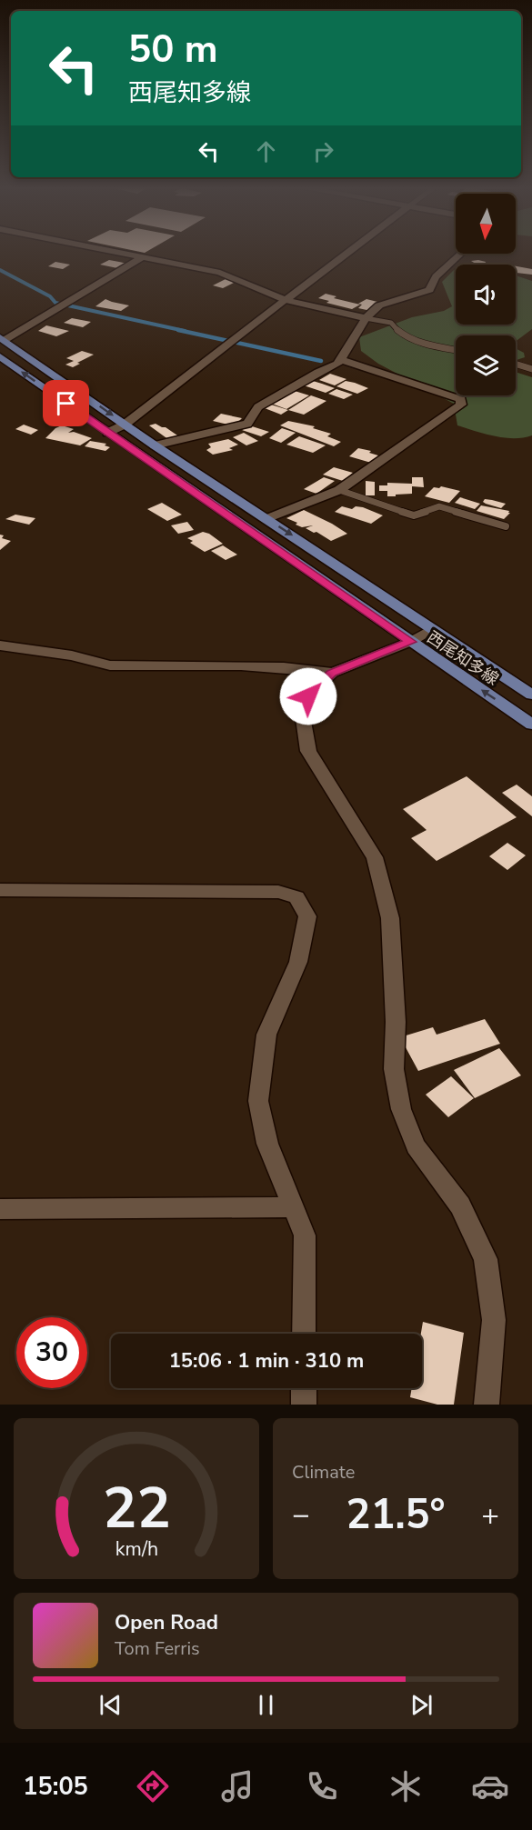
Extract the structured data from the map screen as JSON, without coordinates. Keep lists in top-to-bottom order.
{
  "streets": {
    "main road": ["西尾知多線"]
  },
  "north": "bottom",
  "page": {
    "turn": ["50 m", "西尾知多線"],
    "limit": "30",
    "trip": "15:06 · 1 min · 310 m",
    "tile": "Climate",
    "heat": ["−", "21.5°", "+"],
    "song": ["Open Road", "Tom Ferris"],
    "tabs": "15:05",
    "gauge": ["22", "km/h"]
  }
}
